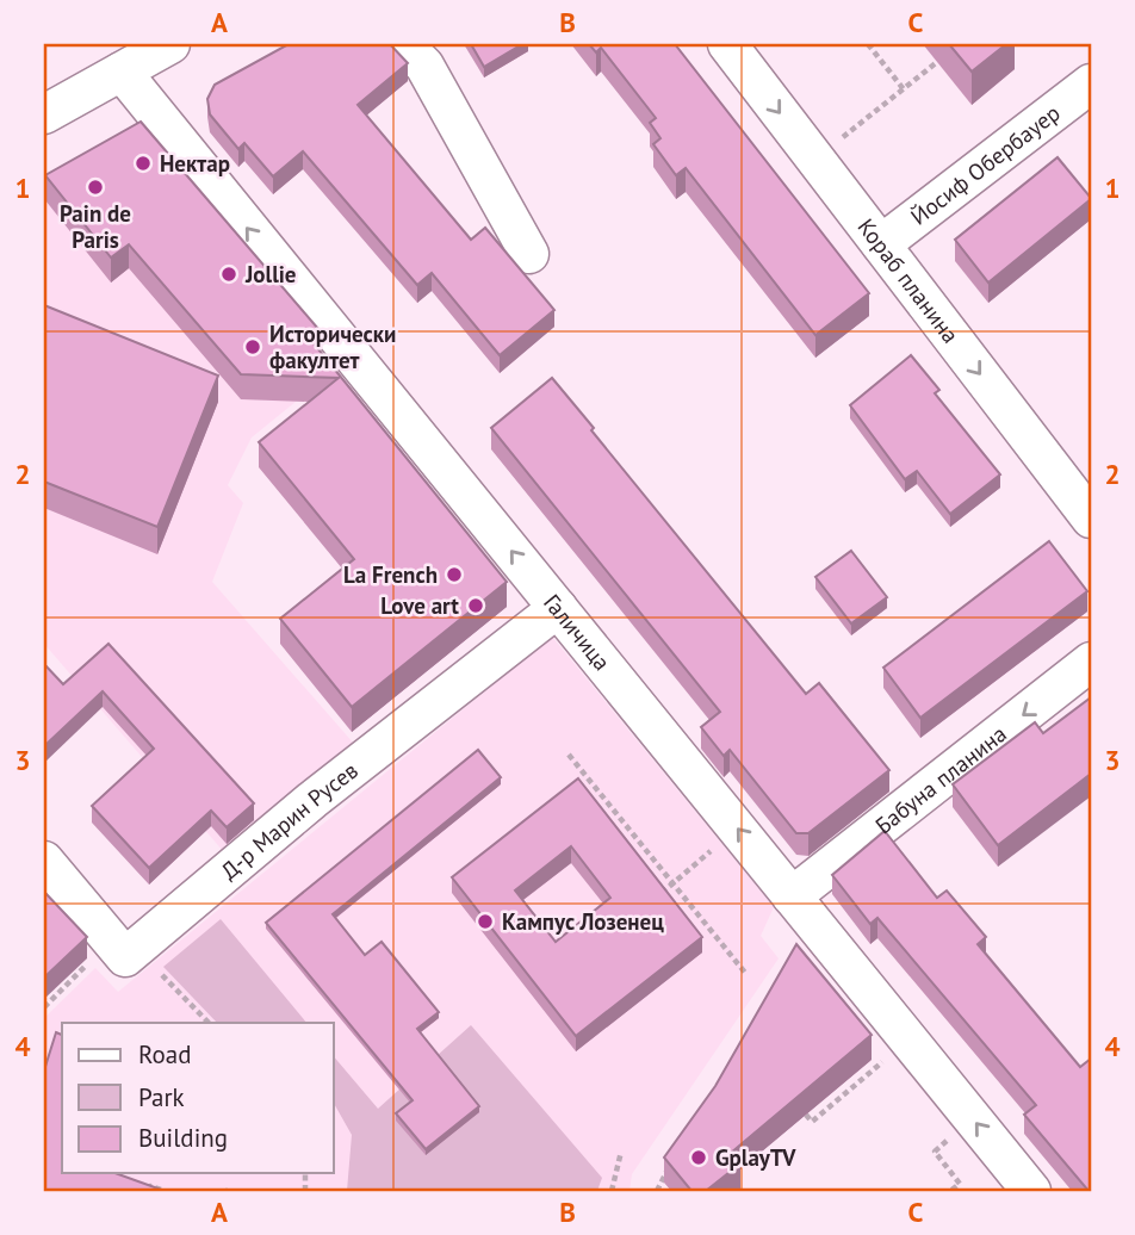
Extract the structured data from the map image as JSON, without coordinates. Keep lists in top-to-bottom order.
{
  "streets": {
    "street": [
      "Йосиф Обербауер",
      "Кораб планина",
      "Галичица",
      "Бабуна планина",
      "Д-р Марин Русев"
    ]
  },
  "crossings": [
    ["Йосиф Обербауер", "Кораб планина"],
    ["Галичица", "Бабуна планина"],
    ["Галичица", "Д-р Марин Русев"]
  ],
  "one_way": ["Кораб планина", "Галичица", "Бабуна планина"],
  "places": [
    "Нектар",
    "Pain de Paris",
    "Jollie",
    "Исторически факултет",
    "La French",
    "Love art",
    "Кампус Лозенец",
    "GplayTV"
  ],
  "legend": ["Road", "Park", "Building"],
  "grid": {
    "columns": ["A", "B", "C"],
    "rows": [
      "1",
      "2",
      "3",
      "4"
    ]
  }
}
